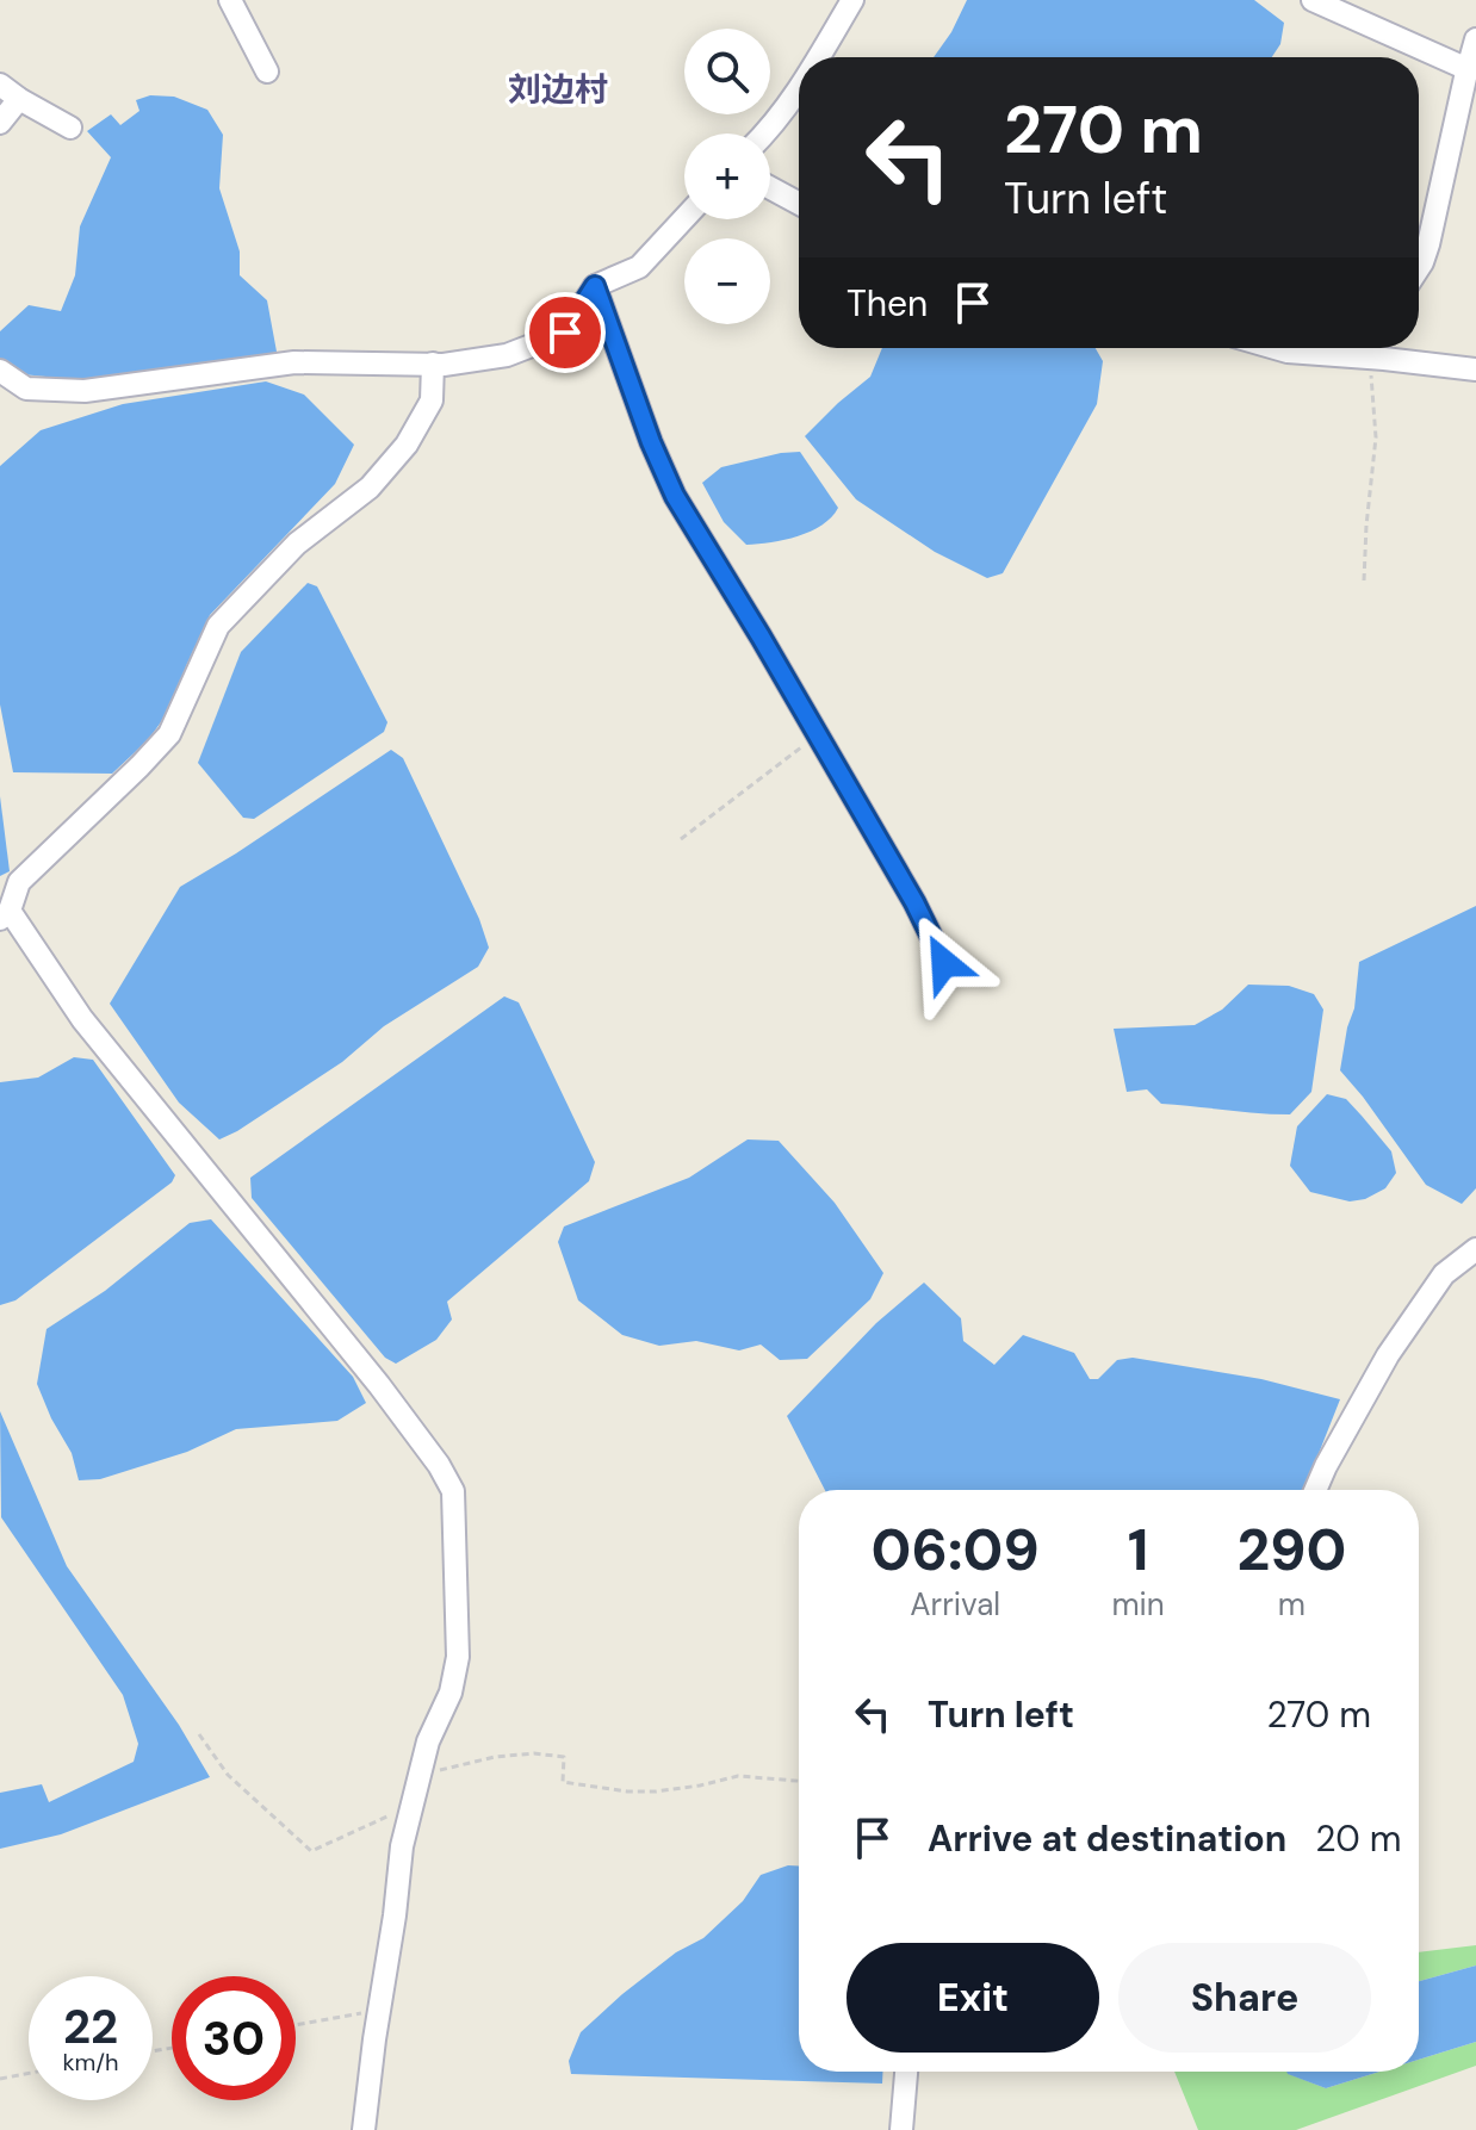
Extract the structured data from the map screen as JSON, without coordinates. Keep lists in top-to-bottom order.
{
  "districts": ["刘边村"],
  "page": {
    "map_buttons": ["+", "−"],
    "turn": ["270 m", "Turn left"],
    "then": "Then",
    "eta": [
      "06:09",
      "Arrival",
      "1",
      "min",
      "290",
      "m"
    ],
    "list": [
      {
        "name": "Turn left",
        "value": "270 m"
      },
      {
        "name": "Arrive at destination",
        "value": "20 m"
      }
    ],
    "buttons": ["Exit", "Share"],
    "speed": "22 km/h",
    "limit": "30"
  }
}
